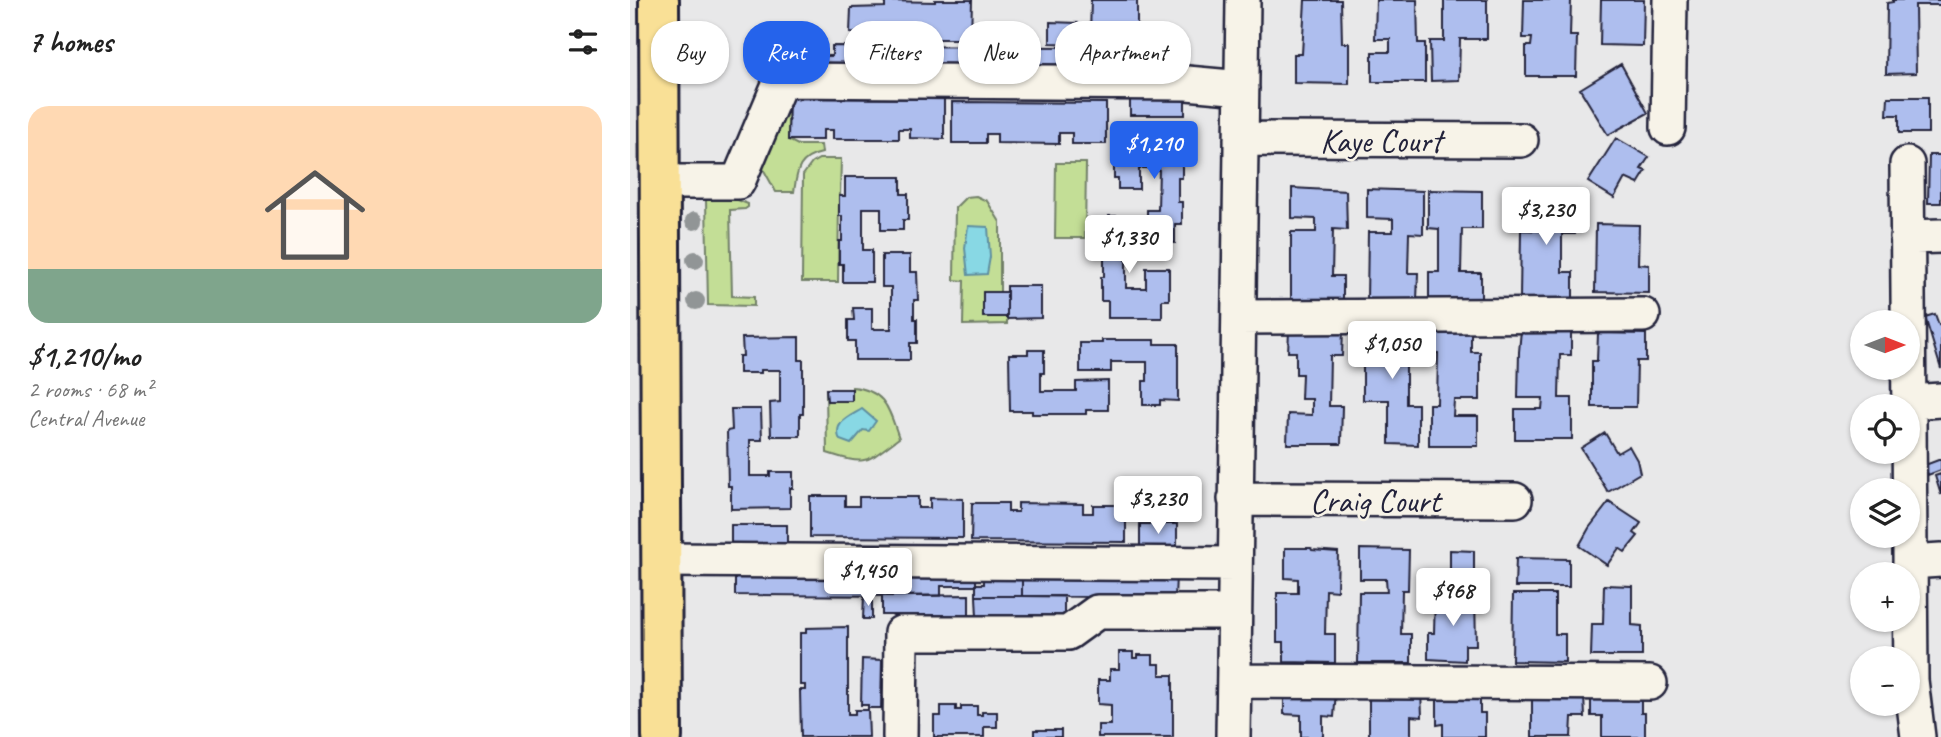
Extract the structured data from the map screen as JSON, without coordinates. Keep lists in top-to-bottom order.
{
  "streets": {
    "street": ["Kaye Court", "Craig Court"]
  },
  "north": "right",
  "page": {
    "heading": "7 homes",
    "chip": [
      "Buy",
      "Rent",
      "Filters",
      "New",
      "Apartment"
    ],
    "list": [
      {
        "name": "$1,210/mo",
        "note": "2 rooms · 68 m² · Central Avenue"
      }
    ],
    "price": [
      "$1,210",
      "$3,230",
      "$1,330",
      "$1,050",
      "$3,230",
      "$1,450",
      "$968"
    ],
    "map_buttons": ["+", "−"]
  }
}
